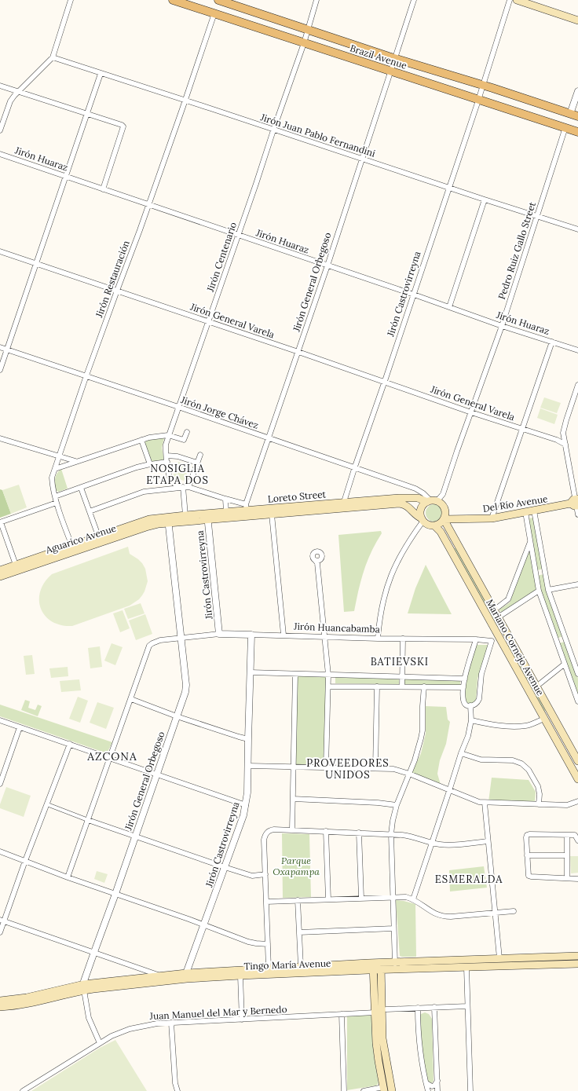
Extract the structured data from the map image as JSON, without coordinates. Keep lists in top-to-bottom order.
{
  "streets": {
    "main road": [
      "Brazil Avenue",
      "Loreto Street",
      "Del Río Avenue",
      "Aguarico Avenue",
      "Mariano Cornejo Avenue",
      "Tingo María Avenue"
    ],
    "street": [
      "Jirón Juan Pablo Fernandini",
      "Jirón Huaraz",
      "Pedro Ruiz Gallo Street",
      "Jirón Centenario",
      "Jirón Restauración",
      "Jirón General Orbegoso",
      "Jirón Castrovirreyna",
      "Jirón General Varela",
      "Jirón Jorge Chávez",
      "Jirón Huancabamba",
      "Juan Manuel del Mar y Bernedo"
    ]
  },
  "crossings": [
    ["Brazil Avenue", "Pedro Ruiz Gallo Street"],
    ["Brazil Avenue", "Jirón Centenario"],
    ["Brazil Avenue", "Jirón Restauración"],
    ["Brazil Avenue", "Jirón General Orbegoso"],
    ["Brazil Avenue", "Jirón Castrovirreyna"],
    ["Jirón Juan Pablo Fernandini", "Pedro Ruiz Gallo Street"],
    ["Jirón Juan Pablo Fernandini", "Jirón Centenario"],
    ["Jirón Juan Pablo Fernandini", "Jirón Restauración"],
    ["Jirón Juan Pablo Fernandini", "Jirón General Orbegoso"],
    ["Jirón Juan Pablo Fernandini", "Jirón Castrovirreyna"],
    ["Jirón Huaraz", "Pedro Ruiz Gallo Street"],
    ["Jirón Huaraz", "Jirón Centenario"],
    ["Jirón Huaraz", "Jirón Restauración"],
    ["Jirón Huaraz", "Jirón General Orbegoso"],
    ["Jirón Huaraz", "Jirón Castrovirreyna"],
    ["Pedro Ruiz Gallo Street", "Jirón General Varela"],
    ["Pedro Ruiz Gallo Street", "Jirón Jorge Chávez"],
    ["Pedro Ruiz Gallo Street", "Loreto Street"],
    ["Pedro Ruiz Gallo Street", "Del Río Avenue"],
    ["Pedro Ruiz Gallo Street", "Mariano Cornejo Avenue"],
    ["Jirón Centenario", "Jirón General Varela"],
    ["Jirón Centenario", "Jirón Jorge Chávez"],
    ["Jirón Restauración", "Jirón General Varela"],
    ["Jirón Restauración", "Jirón Jorge Chávez"],
    ["Jirón Restauración", "Aguarico Avenue"],
    ["Jirón General Orbegoso", "Jirón General Varela"],
    ["Jirón General Orbegoso", "Jirón Jorge Chávez"],
    ["Jirón General Orbegoso", "Loreto Street"],
    ["Jirón General Orbegoso", "Aguarico Avenue"],
    ["Jirón General Orbegoso", "Jirón Huancabamba"],
    ["Jirón General Orbegoso", "Tingo María Avenue"],
    ["Jirón General Orbegoso", "Juan Manuel del Mar y Bernedo"],
    ["Jirón Castrovirreyna", "Jirón General Varela"],
    ["Jirón Castrovirreyna", "Jirón Jorge Chávez"],
    ["Jirón Castrovirreyna", "Loreto Street"],
    ["Jirón Castrovirreyna", "Jirón Huancabamba"],
    ["Jirón Castrovirreyna", "Tingo María Avenue"],
    ["Jirón Jorge Chávez", "Loreto Street"],
    ["Jirón Jorge Chávez", "Del Río Avenue"],
    ["Jirón Jorge Chávez", "Mariano Cornejo Avenue"],
    ["Loreto Street", "Del Río Avenue"],
    ["Loreto Street", "Aguarico Avenue"],
    ["Loreto Street", "Mariano Cornejo Avenue"],
    ["Del Río Avenue", "Mariano Cornejo Avenue"]
  ],
  "districts": [
    "NOSIGLIA ETAPA DOS",
    "BATIEVSKI",
    "AZCONA",
    "PROVEEDORES UNIDOS",
    "ESMERALDA"
  ],
  "parks": ["Parque Oxapampa"]
}
